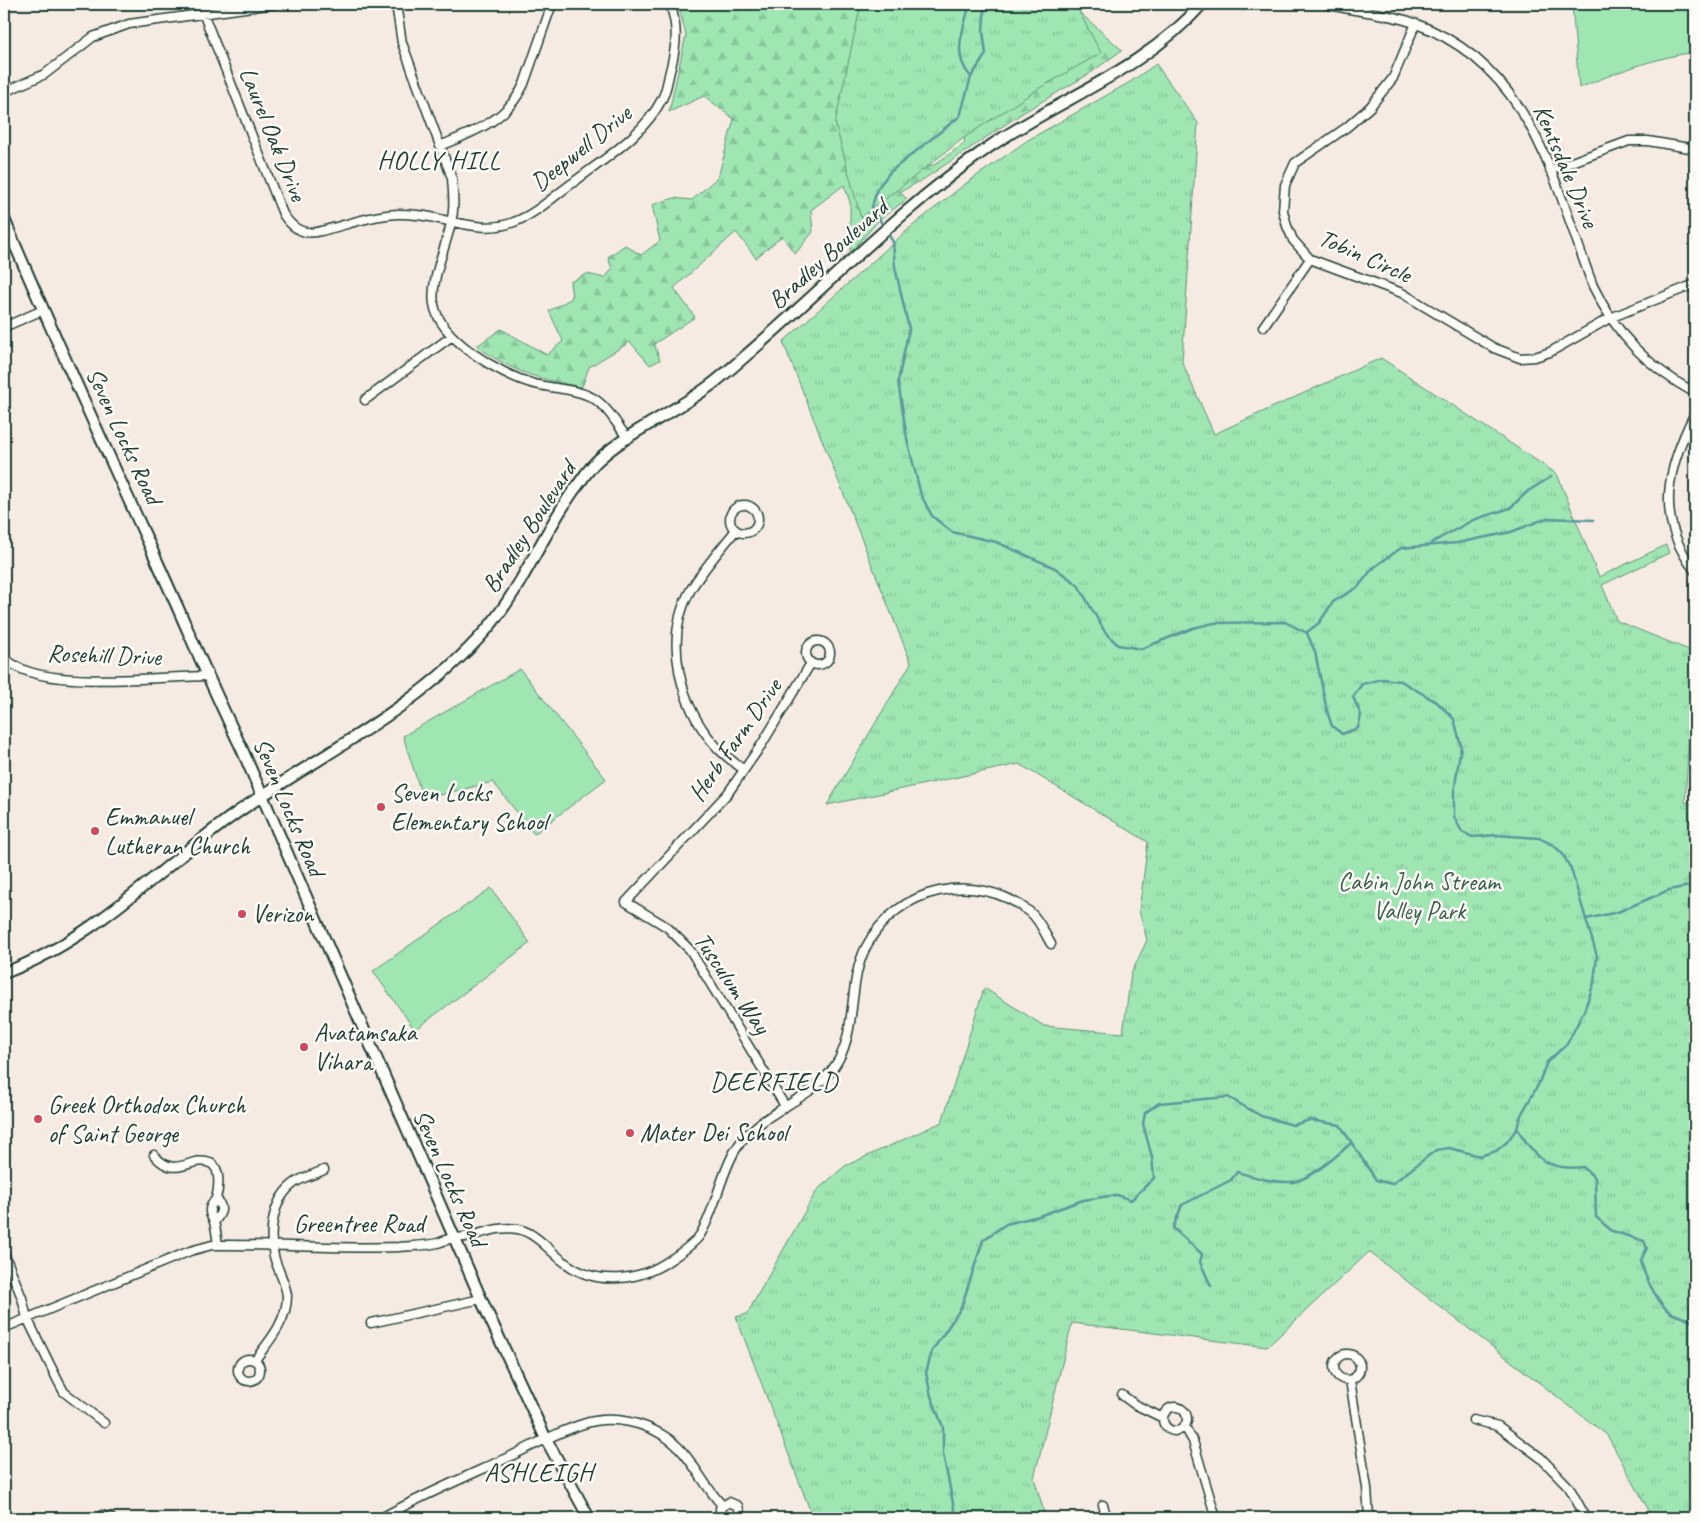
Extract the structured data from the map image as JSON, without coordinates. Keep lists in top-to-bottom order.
{
  "streets": {
    "main road": ["Bradley Boulevard", "Seven Locks Road"],
    "street": [
      "Laurel Oak Drive",
      "Deepwell Drive",
      "Kentsdale Drive",
      "Tobin Circle",
      "Rosehill Drive",
      "Herb Farm Drive",
      "Tusculum Way",
      "Greentree Road"
    ]
  },
  "crossings": [
    ["Laurel Oak Drive", "Deepwell Drive"],
    ["Kentsdale Drive", "Tobin Circle"],
    ["Bradley Boulevard", "Seven Locks Road"],
    ["Seven Locks Road", "Rosehill Drive"],
    ["Seven Locks Road", "Greentree Road"],
    ["Herb Farm Drive", "Tusculum Way"],
    ["Tusculum Way", "Greentree Road"]
  ],
  "districts": ["HOLLY HILL", "DEERFIELD", "ASHLEIGH"],
  "parks": ["Cabin John Stream Valley Park"],
  "places": [
    "Seven Locks Elementary School",
    "Emmanuel Lutheran Church",
    "Verizon",
    "Avatamsaka Vihara",
    "Greek Orthodox Church of Saint George",
    "Mater Dei School"
  ]
}
